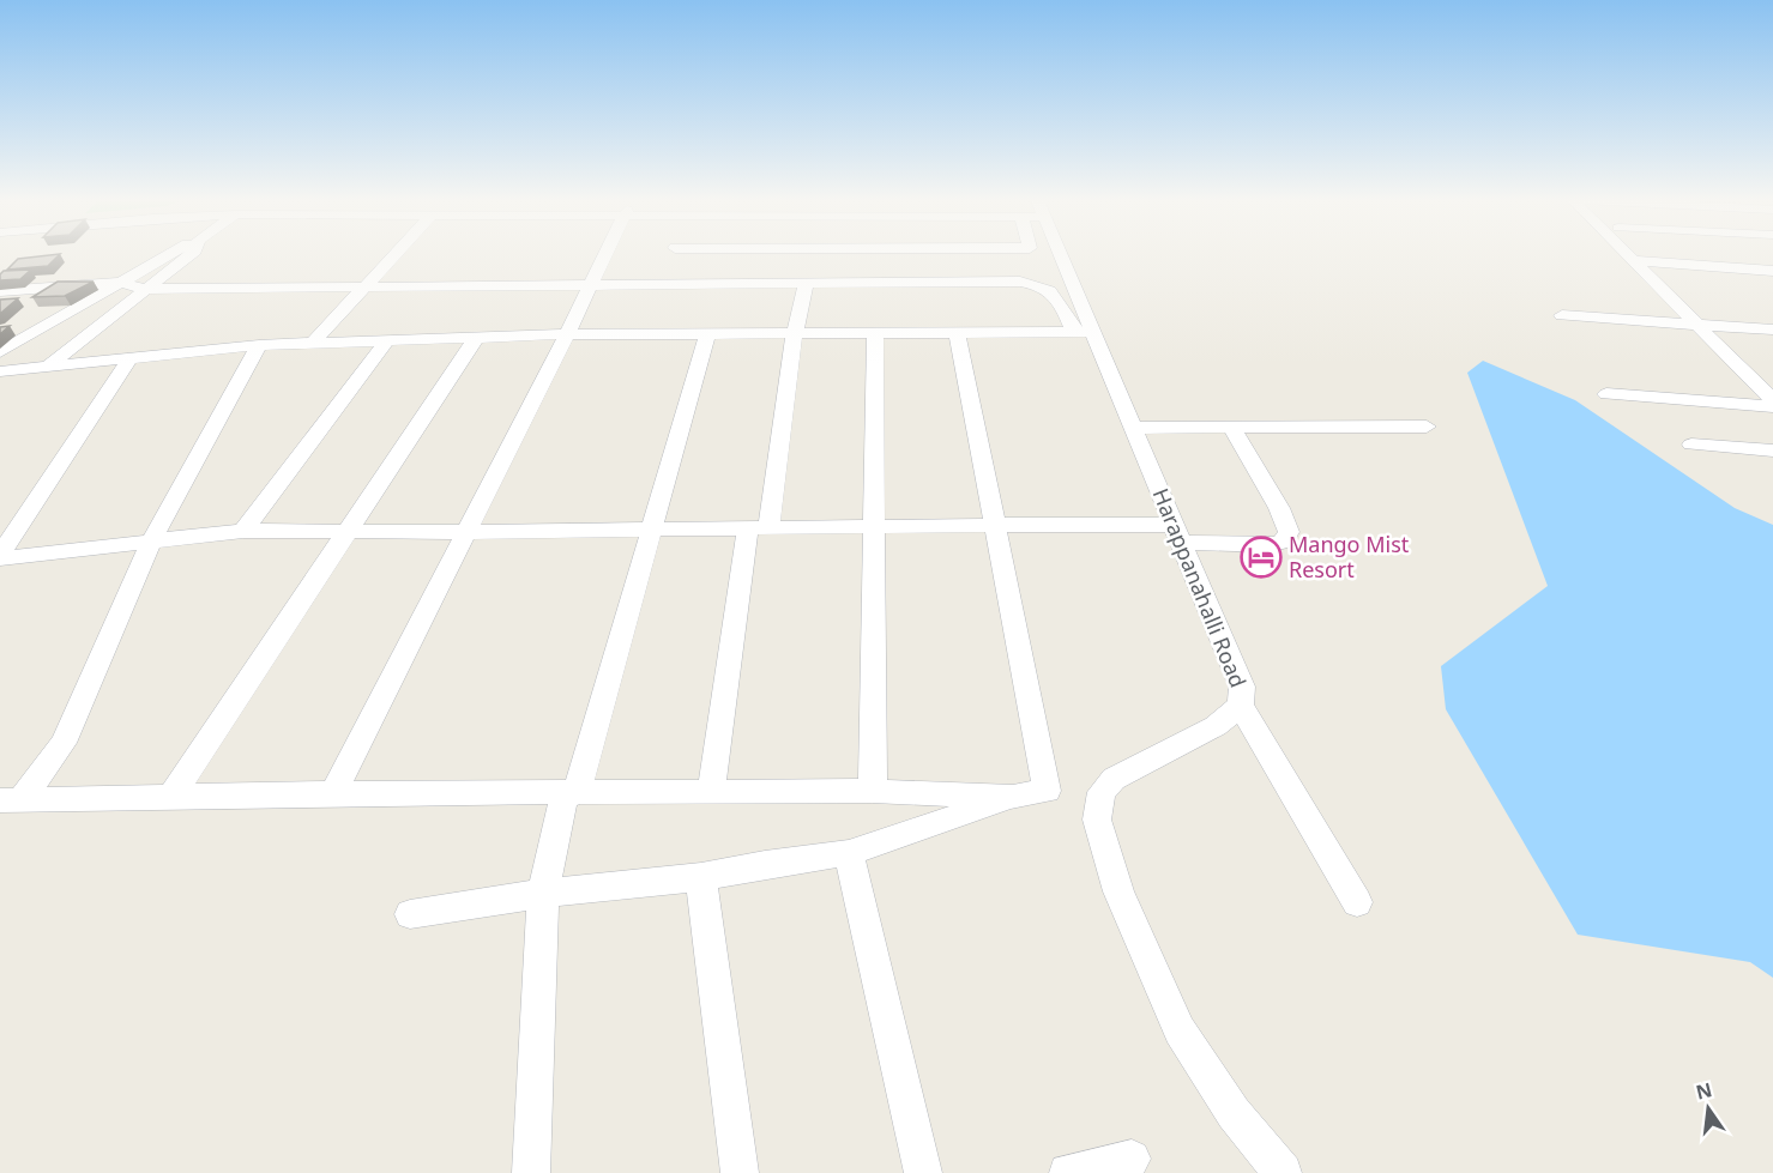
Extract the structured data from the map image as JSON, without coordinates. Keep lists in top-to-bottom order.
{
  "streets": {
    "street": ["Harappanahalli Road"]
  },
  "places": {
    "hotel": ["Mango Mist Resort"]
  },
  "north": "top"
}
